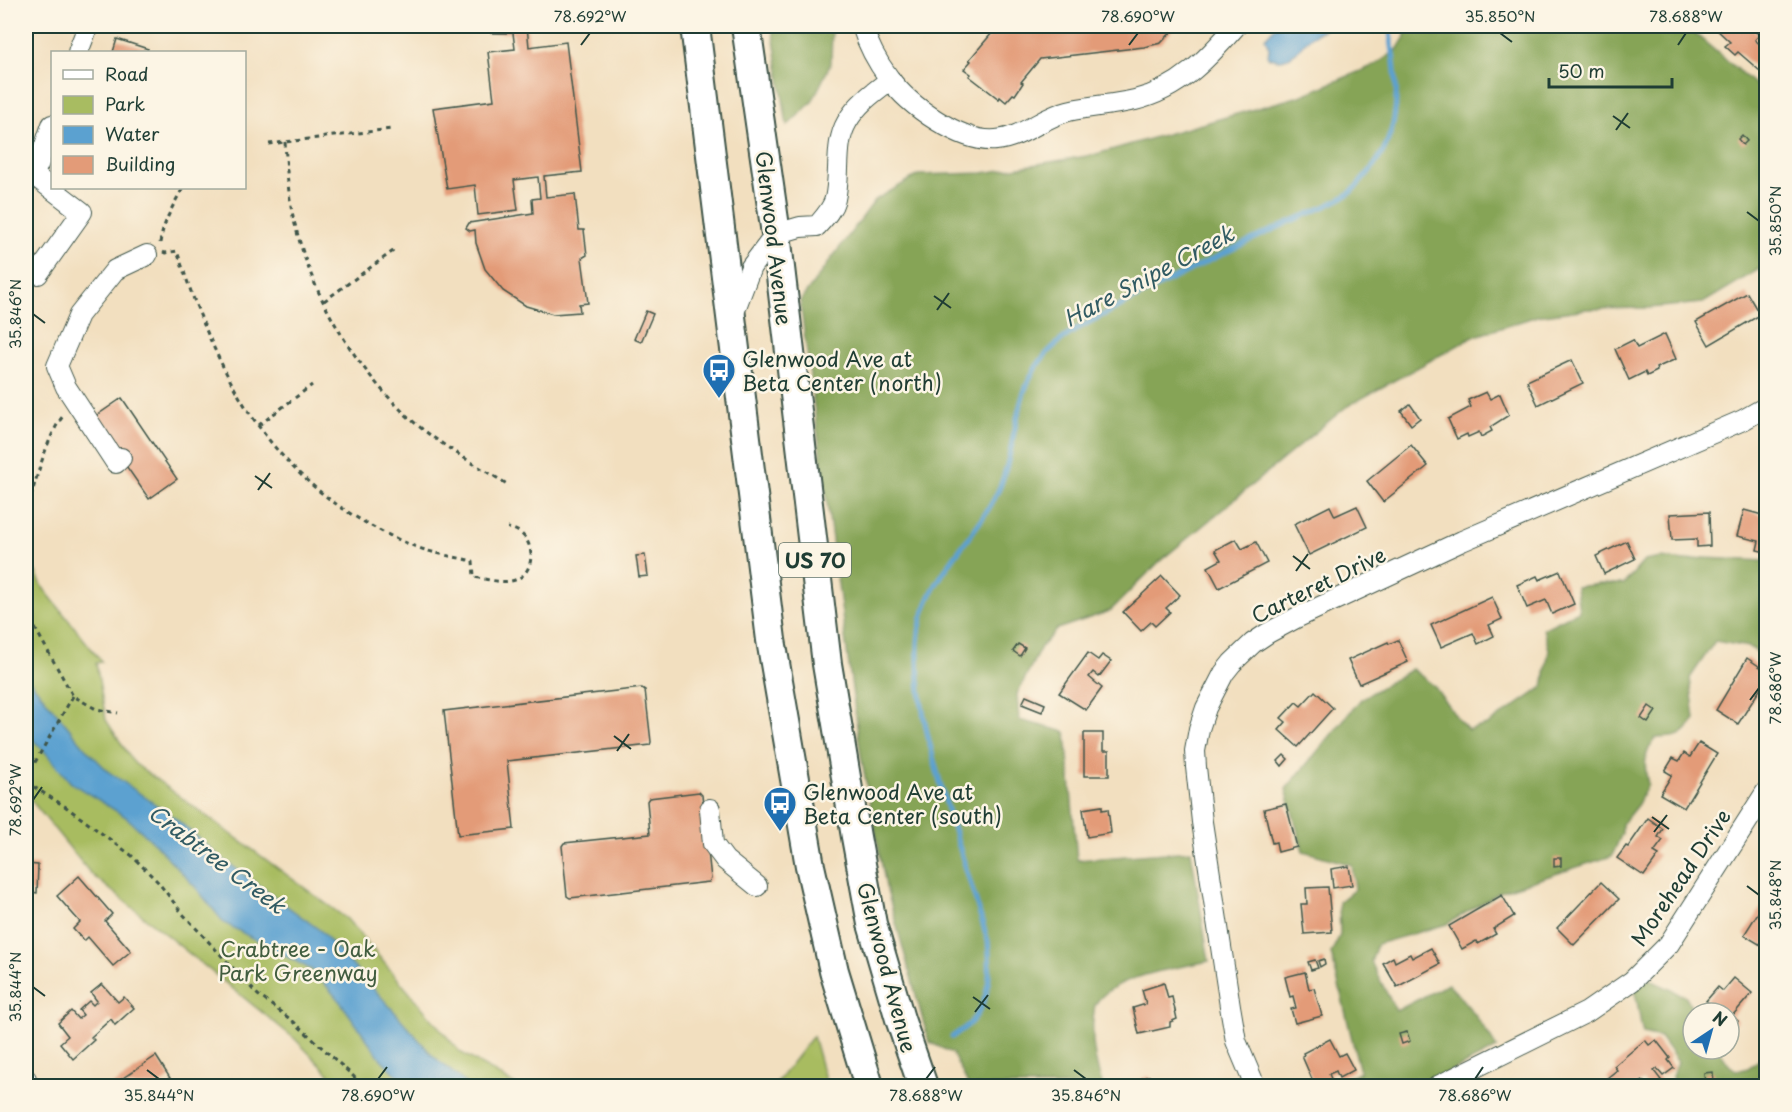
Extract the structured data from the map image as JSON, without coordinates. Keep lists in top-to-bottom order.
{
  "streets": {
    "highway": ["Glenwood Avenue", "US 70"],
    "street": ["Carteret Drive", "Morehead Drive"]
  },
  "water": ["Hare Snipe Creek", "Crabtree Creek"],
  "parks": ["Crabtree - Oak Park Greenway"],
  "places": {
    "bus stop": ["Glenwood Ave at Beta Center (north)", "Glenwood Ave at Beta Center (south)"]
  },
  "legend": [
    "Road",
    "Park",
    "Water",
    "Building"
  ],
  "scale_bar": "50 m",
  "north": "top right",
  "coordinates": [
    "78.692°W",
    "78.690°W",
    "35.850°N",
    "78.688°W",
    "35.846°N",
    "78.686°W",
    "35.848°N",
    "35.844°N"
  ]
}
